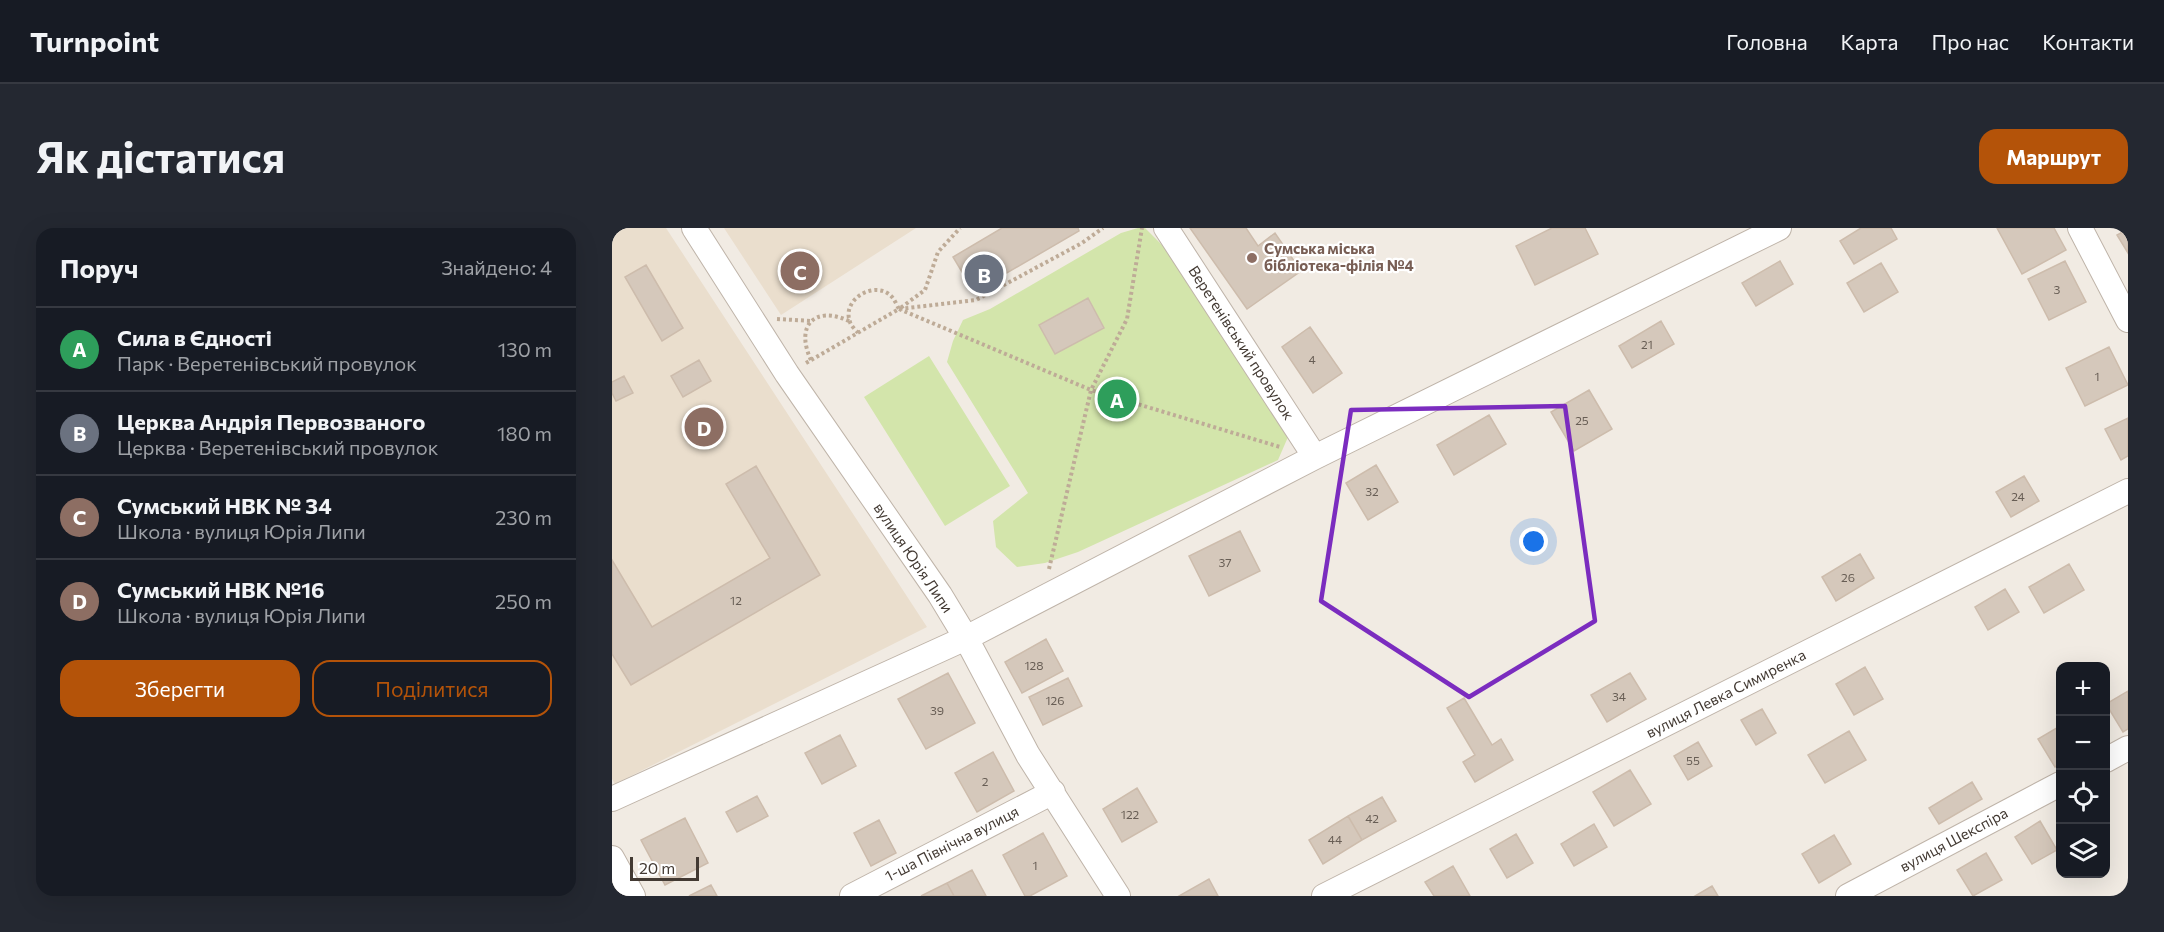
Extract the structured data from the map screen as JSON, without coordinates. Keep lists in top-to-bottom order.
{
  "streets": {
    "street": [
      "Веретенівський провулок",
      "вулиця Юрія Липи",
      "вулиця Левка Симиренка",
      "вулиця Шекспіра",
      "1-ша Північна вулиця"
    ]
  },
  "crossings": [
    ["вулиця Юрія Липи", "1-ша Північна вулиця"]
  ],
  "places": ["Сумська міська бібліотека-філія №4"],
  "house_numbers": [
    "3",
    "21",
    "4",
    "1",
    "25",
    "32",
    "24",
    "37",
    "26",
    "12",
    "128",
    "34",
    "126",
    "39",
    "55",
    "2",
    "122",
    "42",
    "44",
    "1"
  ],
  "scale_bar": "20 m",
  "page": {
    "header": "Turnpoint",
    "nav": [
      "Головна",
      "Карта",
      "Про нас",
      "Контакти"
    ],
    "buttons": [
      "Маршрут",
      ["Зберегти", "Поділитися"]
    ],
    "title": "Як дістатися",
    "heading": ["Поруч", "Знайдено: 4"],
    "pins": [
      "C",
      "B",
      "A",
      "D"
    ],
    "list": [
      {
        "mark": "A",
        "name": "Сила в Єдності",
        "note": "Парк · Веретенівський провулок",
        "value": "130 m"
      },
      {
        "mark": "B",
        "name": "Церква Андрія Первозваного",
        "note": "Церква · Веретенівський провулок",
        "value": "180 m"
      },
      {
        "mark": "C",
        "name": "Сумський НВК № 34",
        "note": "Школа · вулиця Юрія Липи",
        "value": "230 m"
      },
      {
        "mark": "D",
        "name": "Сумський НВК №16",
        "note": "Школа · вулиця Юрія Липи",
        "value": "250 m"
      }
    ],
    "map_buttons": ["+", "−"],
    "scale": "20 m"
  }
}
